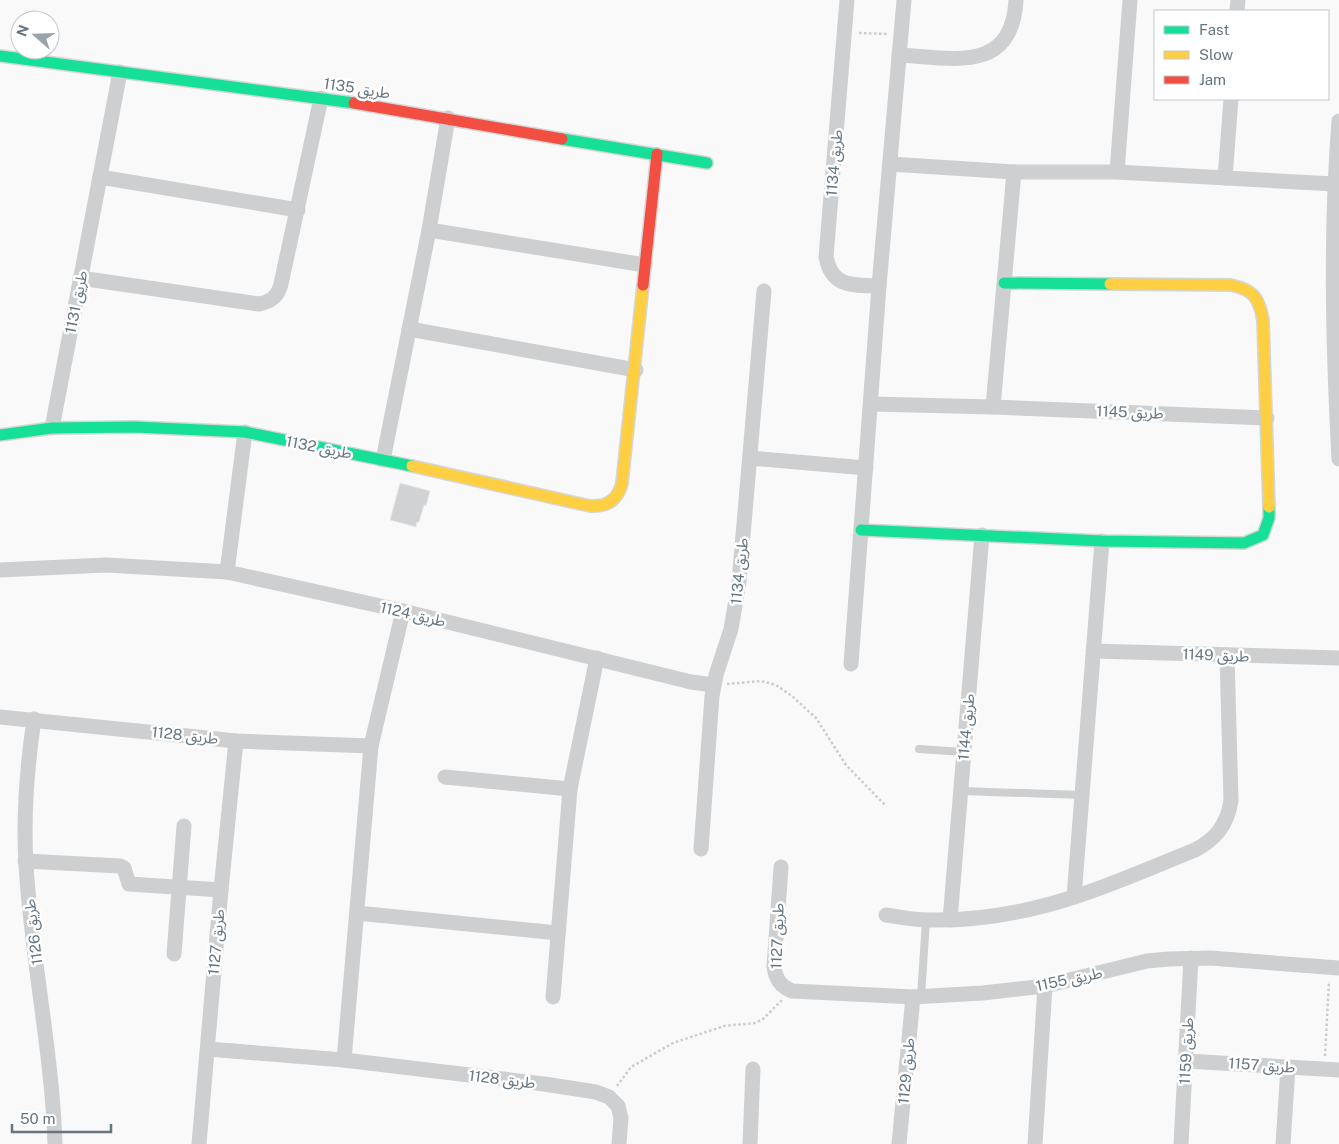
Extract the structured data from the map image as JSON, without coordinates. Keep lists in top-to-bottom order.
{
  "streets": {
    "street": [
      "طريق 1135",
      "طريق 1134",
      "طريق 1131",
      "طريق 1145",
      "طريق 1132",
      "طريق 1124",
      "طريق 1149",
      "طريق 1144",
      "طريق 1128",
      "طريق 1126",
      "طريق 1127",
      "طريق 1155",
      "طريق 1159",
      "طريق 1157",
      "طريق 1129"
    ]
  },
  "crossings": [
    ["طريق 1135", "طريق 1131"],
    ["طريق 1134", "طريق 1124"],
    ["طريق 1131", "طريق 1132"],
    ["طريق 1128", "طريق 1126"],
    ["طريق 1128", "طريق 1127"],
    ["طريق 1127", "طريق 1155"],
    ["طريق 1155", "طريق 1159"],
    ["طريق 1155", "طريق 1129"],
    ["طريق 1159", "طريق 1157"]
  ],
  "legend": ["Fast", "Slow", "Jam"],
  "scale_bar": "50 m",
  "north": "left"
}
